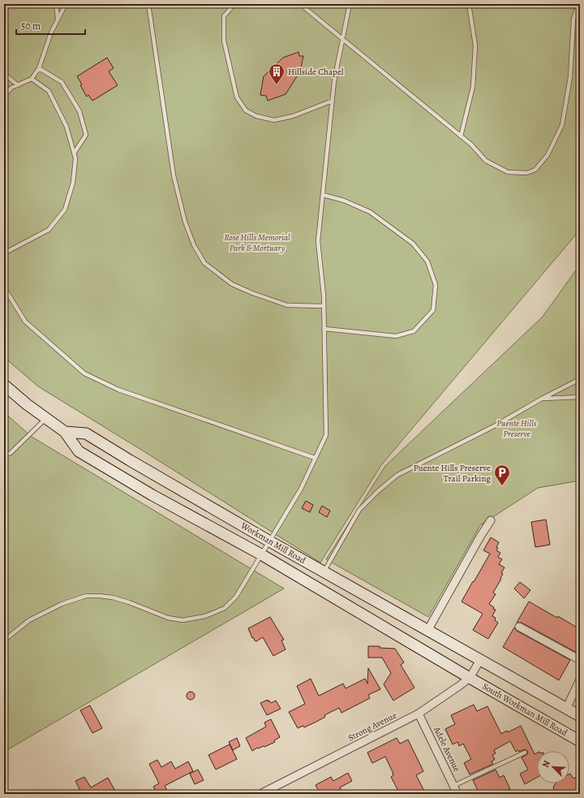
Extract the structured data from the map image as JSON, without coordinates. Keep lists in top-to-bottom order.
{
  "streets": {
    "main road": ["Workman Mill Road", "South Workman Mill Road"],
    "street": ["Strong Avenue", "Adele Avenue"]
  },
  "crossings": [
    ["Workman Mill Road", "South Workman Mill Road"],
    ["Workman Mill Road", "Strong Avenue"],
    ["South Workman Mill Road", "Strong Avenue"],
    ["Strong Avenue", "Adele Avenue"]
  ],
  "parks": ["Rose Hills Memorial Park & Mortuary", "Puente Hills Preserve"],
  "places": {
    "building": ["Hillside Chapel"],
    "parking": ["Puente Hills Preserve Trail Parking"]
  },
  "scale_bar": "50 m",
  "north": "top left"
}
